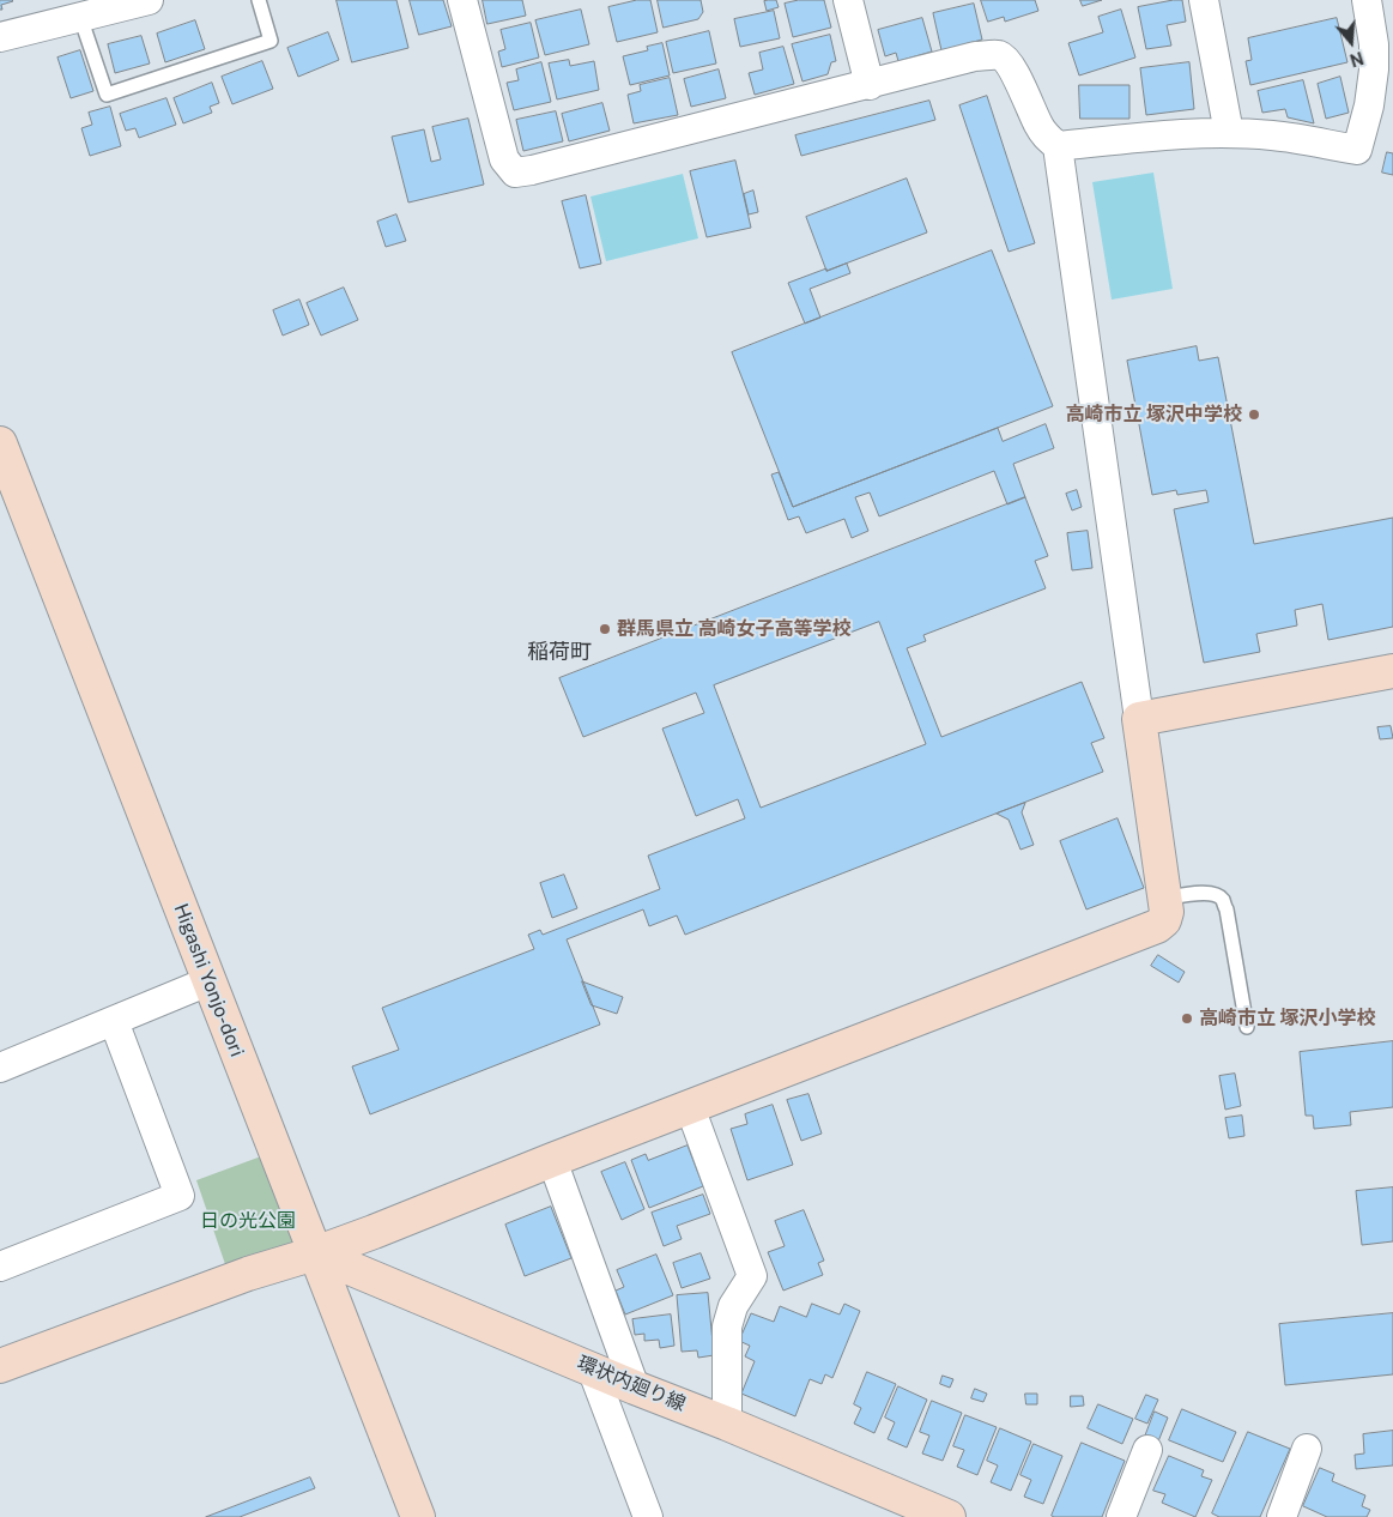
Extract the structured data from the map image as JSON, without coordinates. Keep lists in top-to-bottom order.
{
  "streets": {
    "street": ["Higashi Yonjo-dori", "環状内廻り線"]
  },
  "crossings": [
    ["Higashi Yonjo-dori", "環状内廻り線"]
  ],
  "districts": ["稲荷町"],
  "parks": ["日の光公園"],
  "places": ["高崎市立 塚沢中学校", "群馬県立 高崎女子高等学校", "高崎市立 塚沢小学校"],
  "north": "bottom"
}
